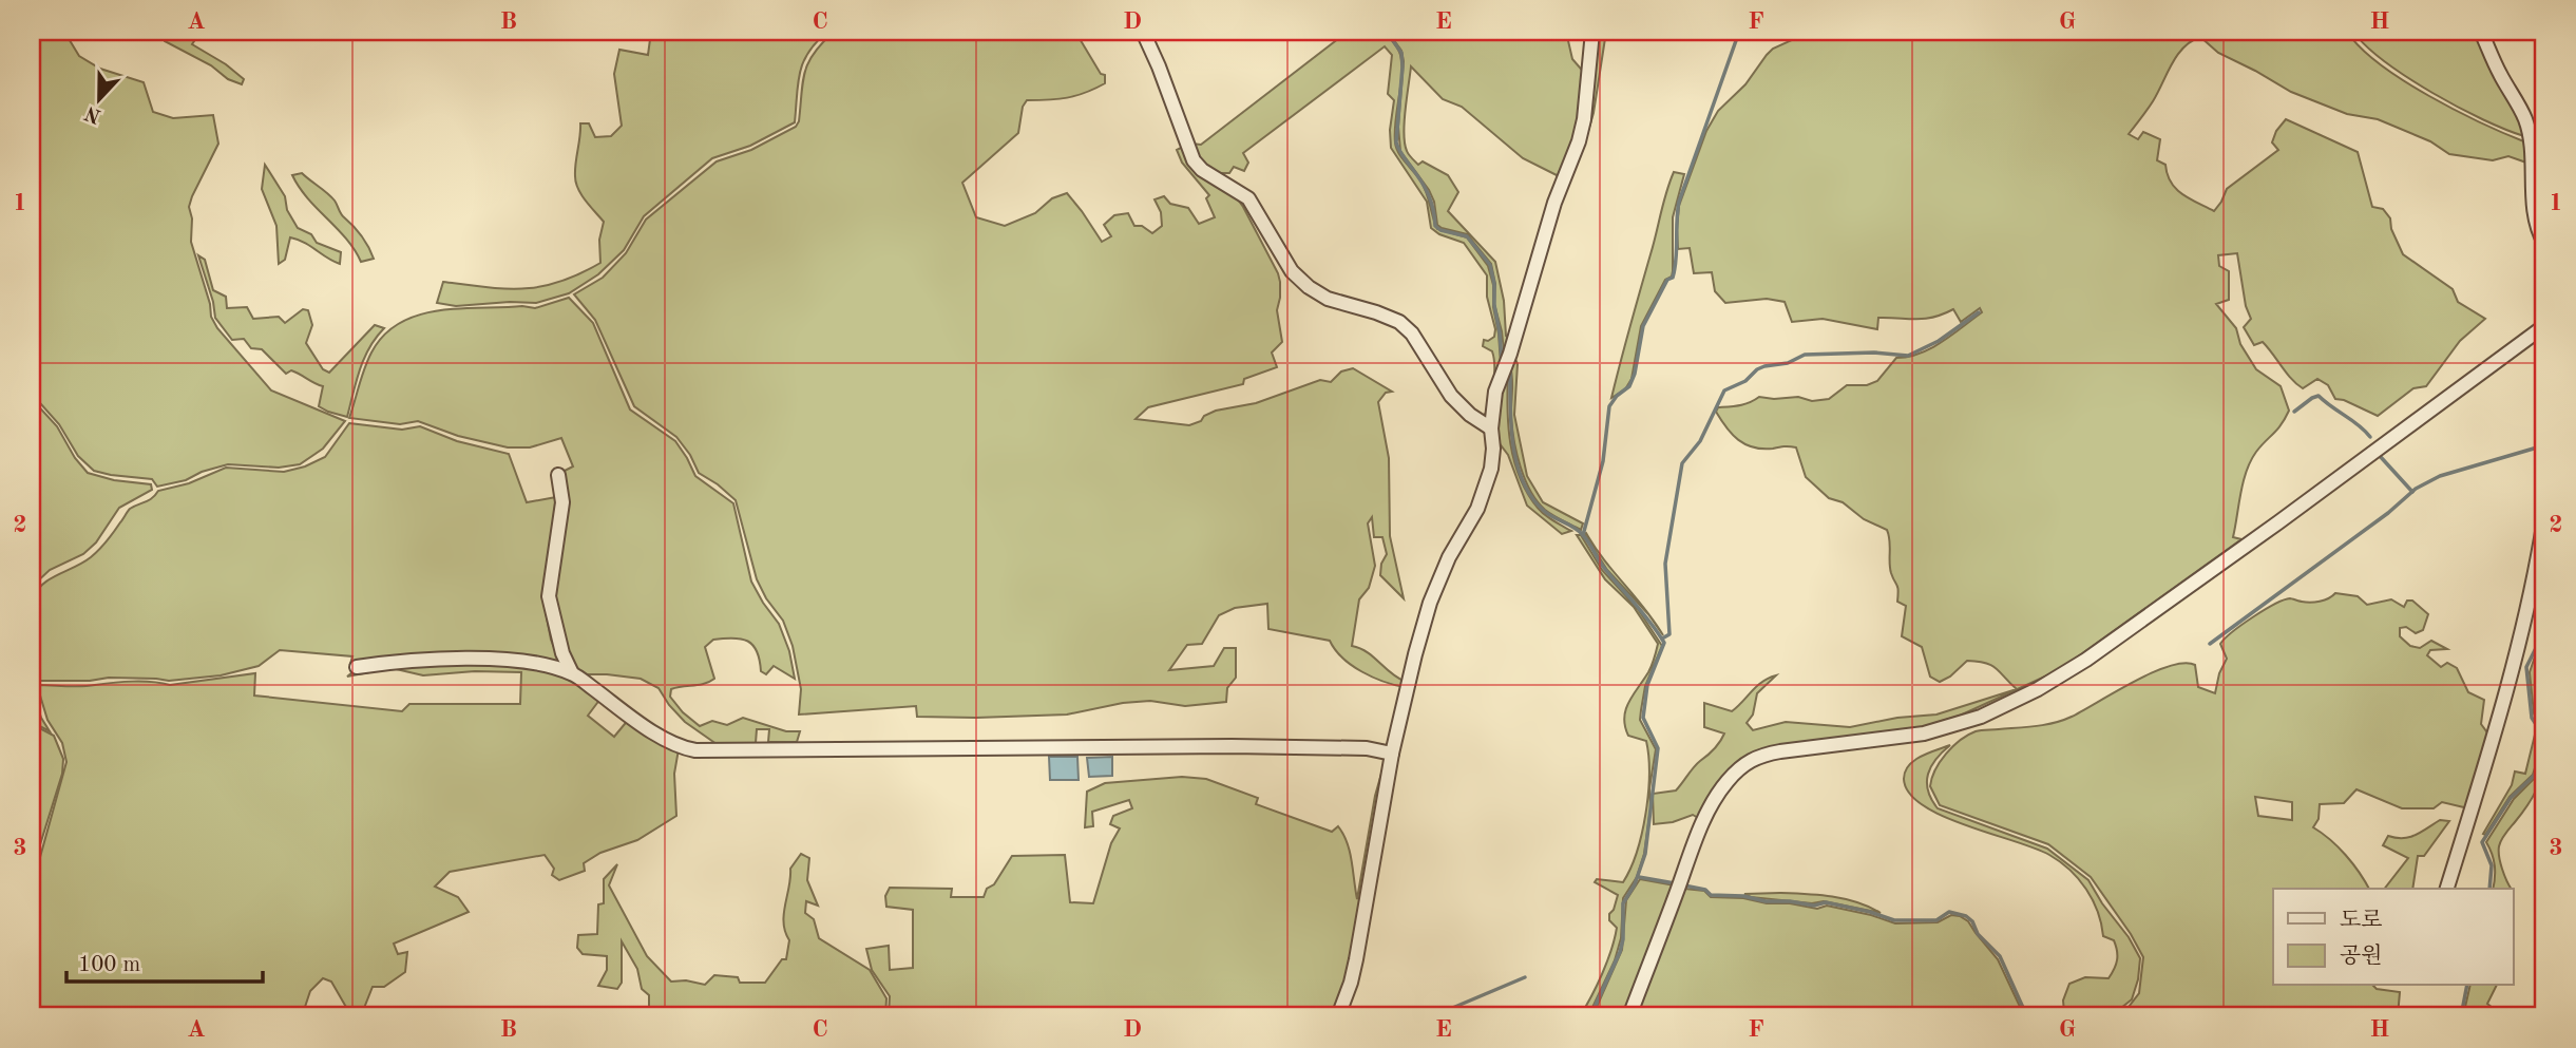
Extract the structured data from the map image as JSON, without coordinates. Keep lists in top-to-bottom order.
{
  "legend": ["도로", "공원"],
  "scale_bar": "100 m",
  "north": "bottom",
  "grid": {
    "columns": [
      "A",
      "B",
      "C",
      "D",
      "E",
      "F",
      "G",
      "H"
    ],
    "rows": ["1", "2", "3"]
  }
}
